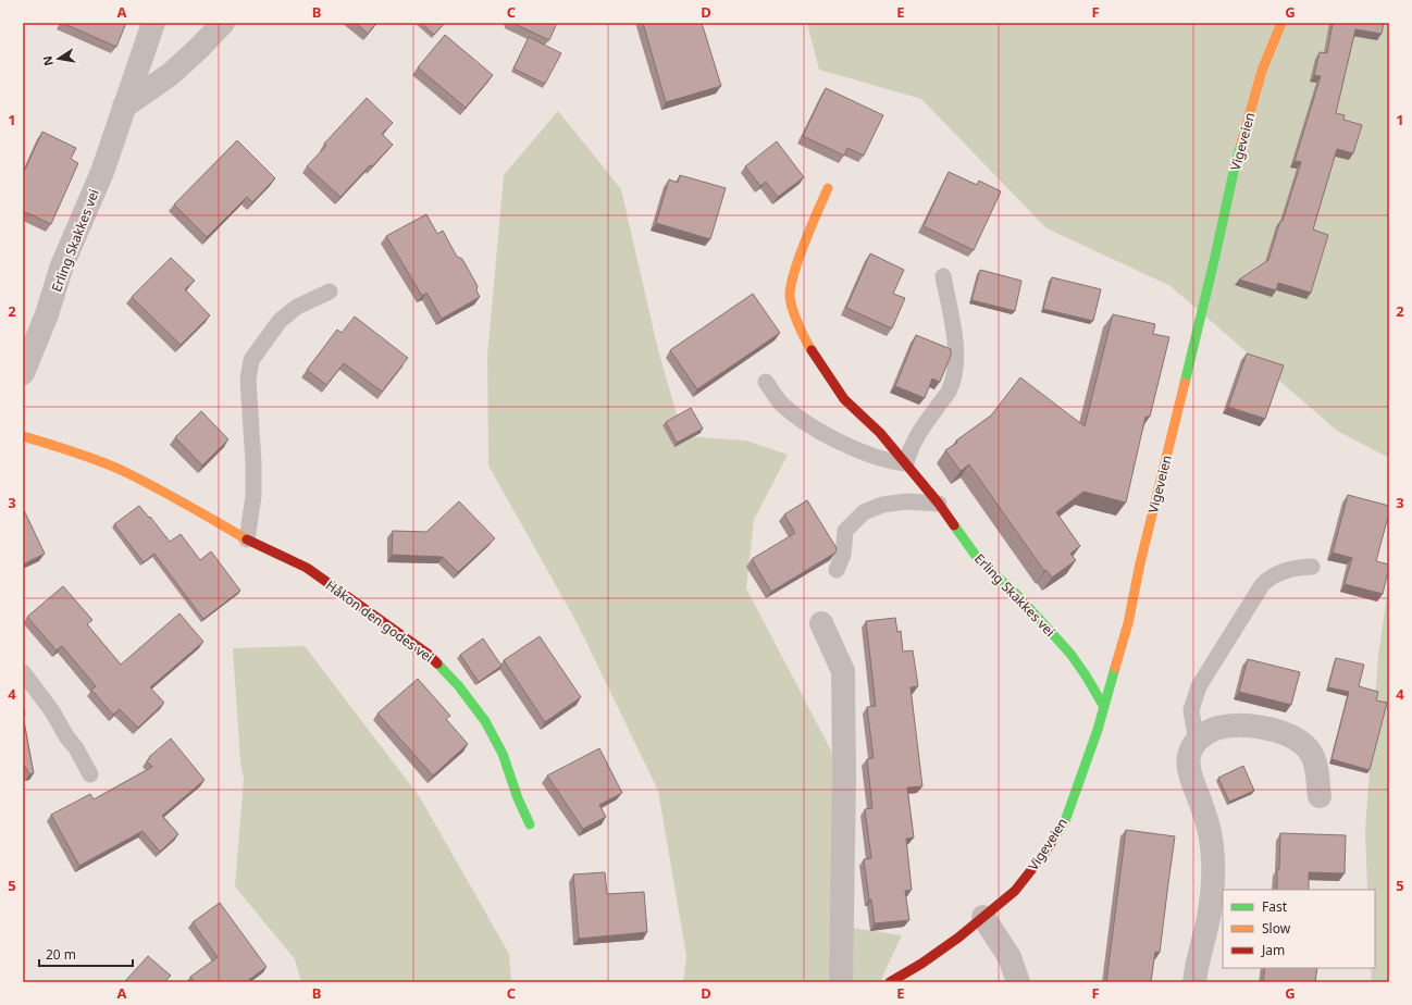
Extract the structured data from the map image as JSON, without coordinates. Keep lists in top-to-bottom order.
{
  "streets": {
    "street": ["Vigeveien", "Erling Skakkes vei", "Håkon den godes vei"]
  },
  "crossings": [
    ["Vigeveien", "Erling Skakkes vei"]
  ],
  "legend": ["Fast", "Slow", "Jam"],
  "scale_bar": "20 m",
  "north": "left",
  "grid": {
    "columns": [
      "A",
      "B",
      "C",
      "D",
      "E",
      "F",
      "G"
    ],
    "rows": [
      "1",
      "2",
      "3",
      "4",
      "5"
    ]
  }
}
